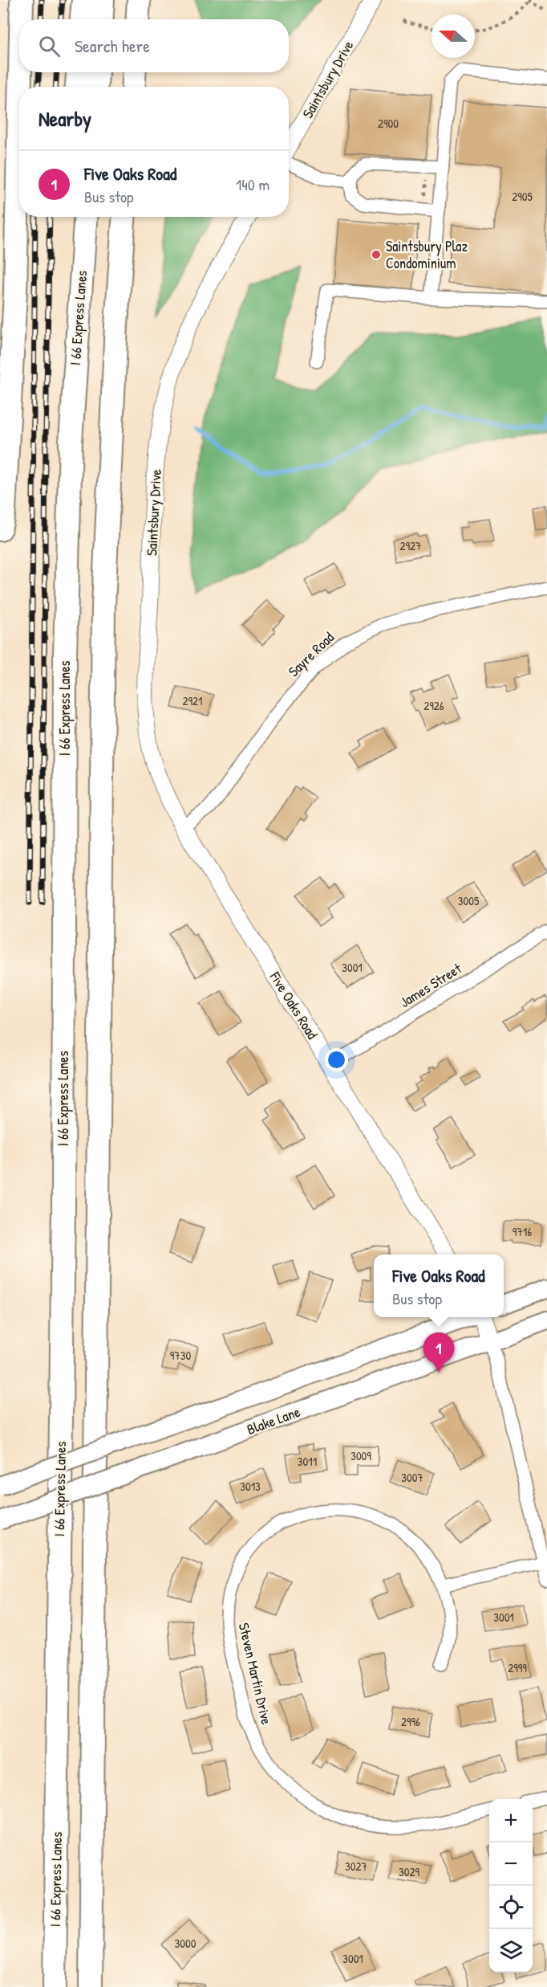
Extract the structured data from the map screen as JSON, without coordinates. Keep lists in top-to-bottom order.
{
  "streets": {
    "highway": ["I 66 Express Lanes"],
    "main road": ["Blake Lane"],
    "street": [
      "Saintsbury Drive",
      "Sayre Road",
      "James Street",
      "Five Oaks Road",
      "Steven Martin Drive"
    ]
  },
  "crossings": [
    ["Saintsbury Drive", "Sayre Road"],
    ["Saintsbury Drive", "Five Oaks Road"],
    ["Sayre Road", "Five Oaks Road"],
    ["James Street", "Five Oaks Road"]
  ],
  "places": ["Saintsbury Plaz Condominium"],
  "house_numbers": [
    "2900",
    "2905",
    "2927",
    "2921",
    "2926",
    "3005",
    "3001",
    "9716",
    "9730",
    "3009",
    "3011",
    "3007",
    "3013",
    "3001",
    "2999",
    "2996",
    "3027",
    "3029",
    "3000",
    "3001"
  ],
  "north": "left",
  "page": {
    "search": "Search here",
    "heading": "Nearby",
    "list": [
      {
        "mark": "1",
        "name": "Five Oaks Road",
        "note": "Bus stop",
        "value": "140 m"
      }
    ],
    "popup": ["Five Oaks Road", "Bus stop"],
    "pins": "1",
    "map_buttons": ["+", "−"]
  }
}
